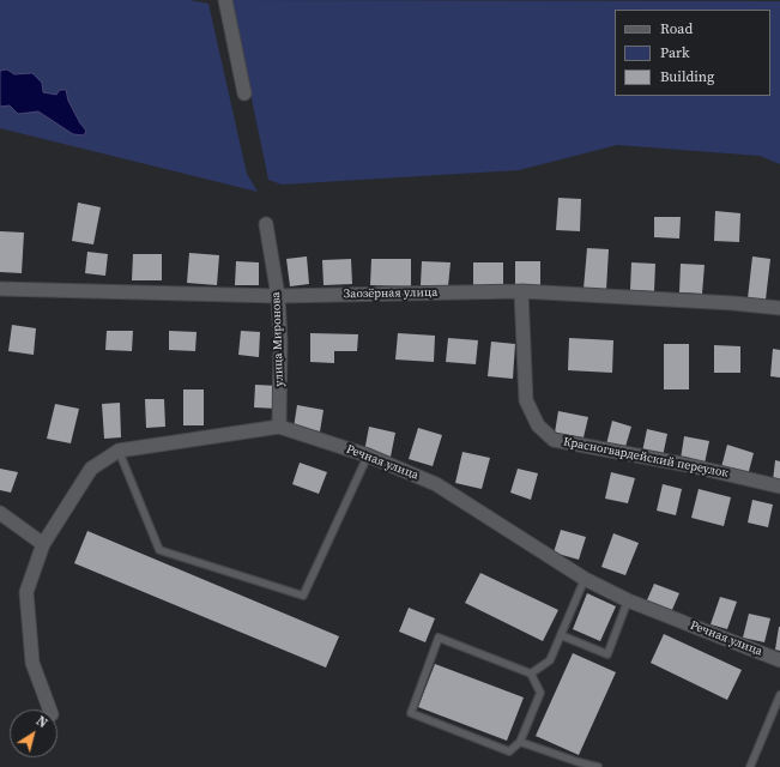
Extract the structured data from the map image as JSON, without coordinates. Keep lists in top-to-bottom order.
{
  "streets": {
    "street": [
      "Заозёрная улица",
      "улица Миронова",
      "Красногвардейский переулок",
      "Речная улица"
    ]
  },
  "crossings": [
    ["Заозёрная улица", "улица Миронова"],
    ["Заозёрная улица", "Красногвардейский переулок"],
    ["улица Миронова", "Речная улица"]
  ],
  "legend": ["Road", "Park", "Building"],
  "north": "top right"
}
